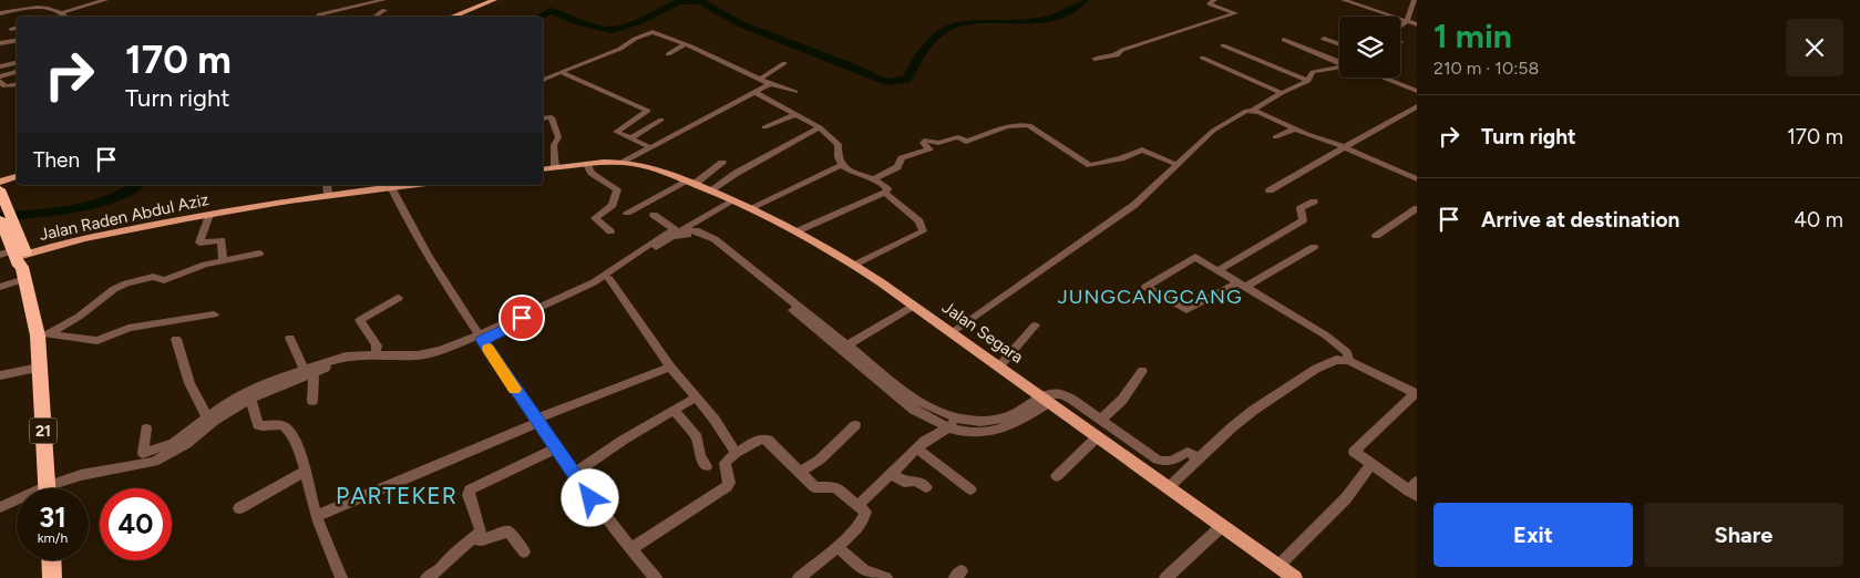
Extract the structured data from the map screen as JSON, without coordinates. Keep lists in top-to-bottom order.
{
  "streets": {
    "highway": ["21"],
    "main road": ["Jalan Raden Abdul Aziz", "Jalan Segara"]
  },
  "crossings": [
    ["Jalan Raden Abdul Aziz", "21"]
  ],
  "districts": ["JUNGCANGCANG", "PARTEKER"],
  "page": {
    "heading": ["1 min", "210 m · 10:58"],
    "turn": ["170 m", "Turn right"],
    "list": [
      {
        "name": "Turn right",
        "value": "170 m"
      },
      {
        "name": "Arrive at destination",
        "value": "40 m"
      }
    ],
    "then": "Then",
    "speed": "31 km/h",
    "limit": "40",
    "buttons": ["Exit", "Share"]
  }
}
